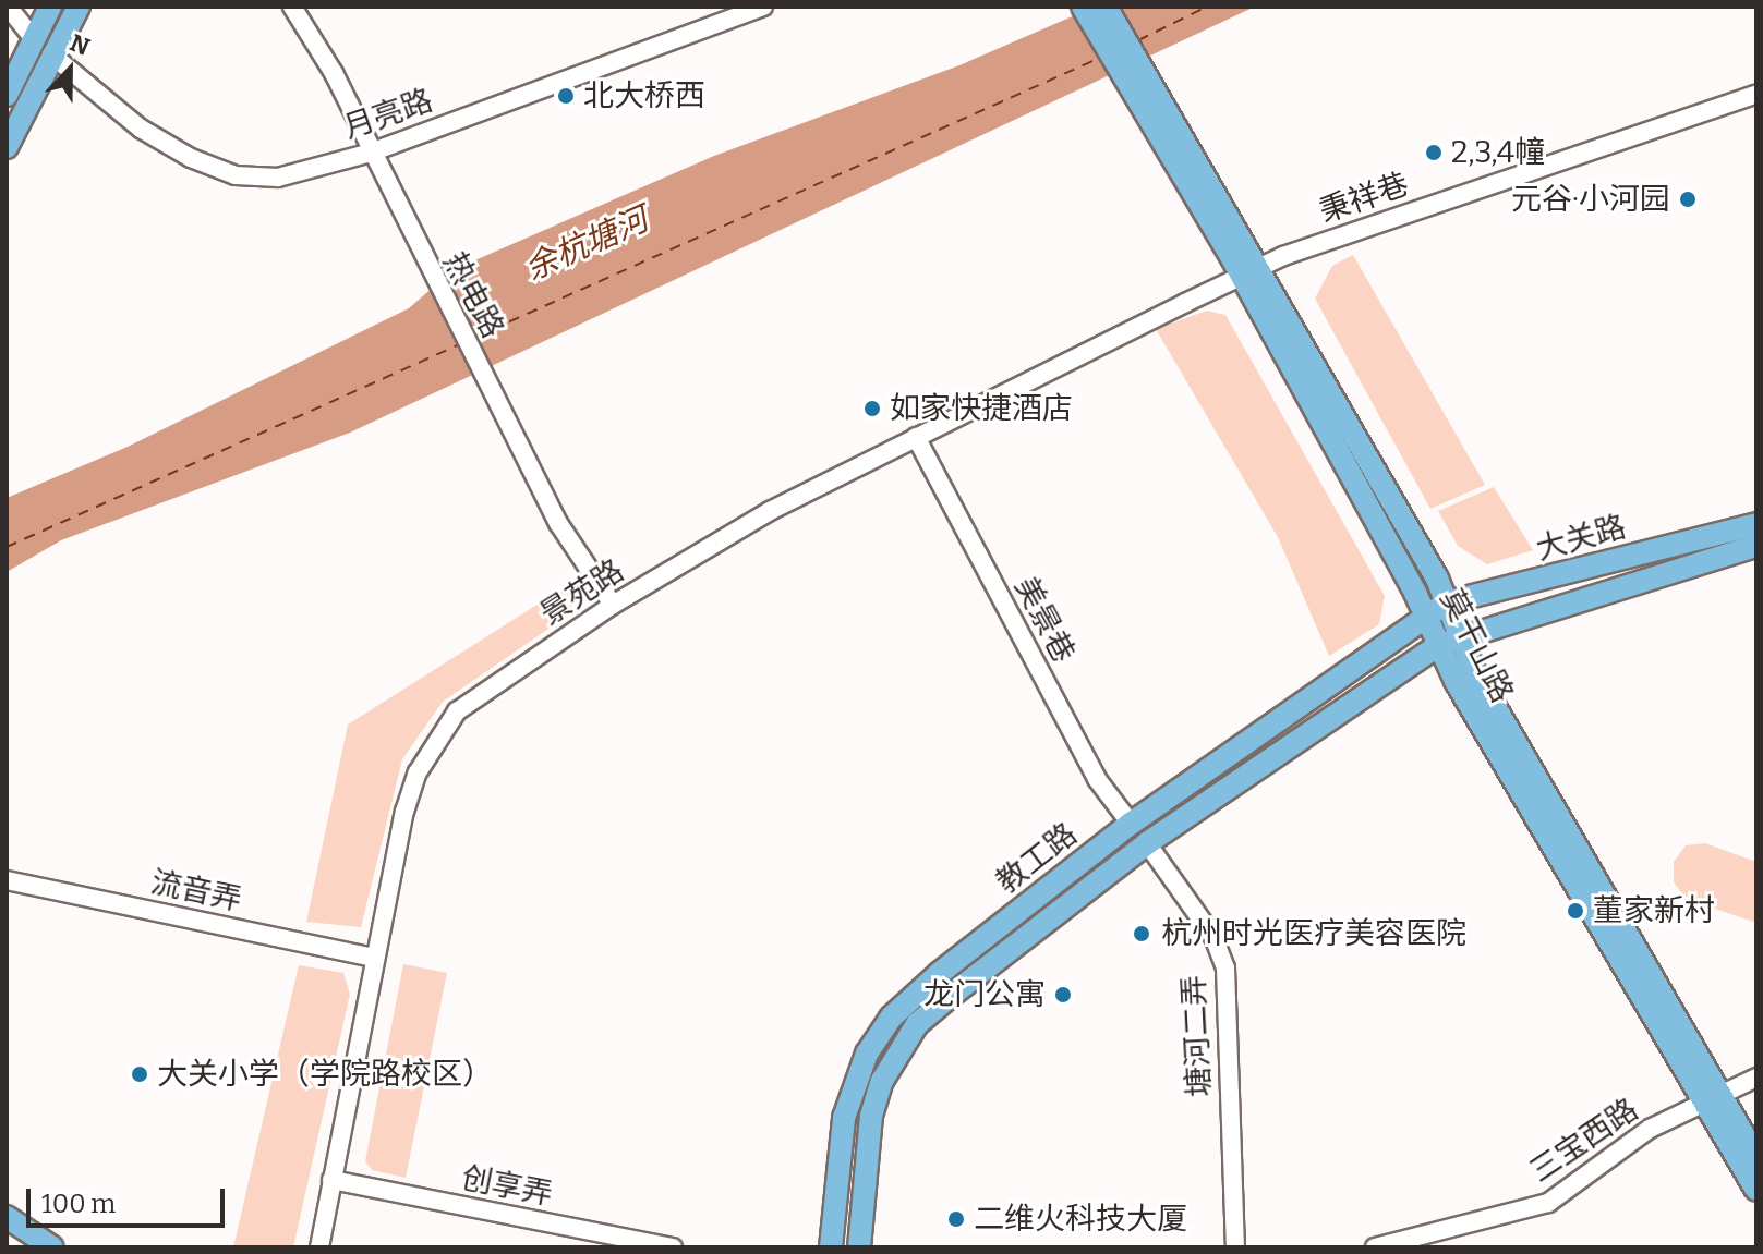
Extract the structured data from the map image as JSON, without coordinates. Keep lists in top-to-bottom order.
{
  "streets": {
    "main road": ["大关路", "莫干山路", "教工路"],
    "street": [
      "月亮路",
      "秉祥巷",
      "热电路",
      "景苑路",
      "美景巷",
      "流音弄",
      "塘河二弄",
      "三宝西路",
      "创享弄"
    ]
  },
  "crossings": [
    ["月亮路", "热电路"],
    ["秉祥巷", "景苑路"],
    ["秉祥巷", "莫干山路"],
    ["热电路", "景苑路"],
    ["大关路", "莫干山路"],
    ["大关路", "教工路"],
    ["景苑路", "美景巷"],
    ["景苑路", "莫干山路"],
    ["景苑路", "流音弄"],
    ["景苑路", "创享弄"],
    ["美景巷", "教工路"],
    ["莫干山路", "教工路"],
    ["莫干山路", "三宝西路"],
    ["教工路", "塘河二弄"]
  ],
  "water": ["余杭塘河"],
  "places": [
    "北大桥西",
    "2,3,4幢",
    "元谷·小河园",
    "如家快捷酒店",
    "董家新村",
    "杭州时光医疗美容医院",
    "龙门公寓",
    "大关小学（学院路校区）",
    "二维火科技大厦"
  ],
  "scale_bar": "100 m",
  "north": "top"
}
